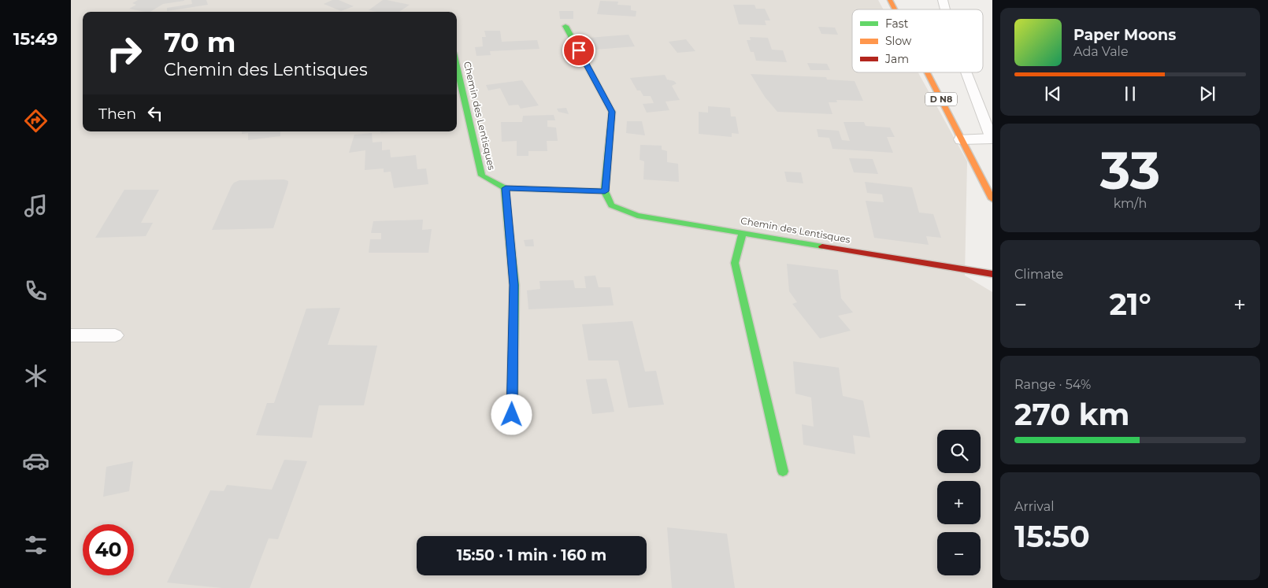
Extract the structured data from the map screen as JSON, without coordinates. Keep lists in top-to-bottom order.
{
  "streets": {
    "street": ["D N8", "Chemin des Lentisques"]
  },
  "legend": ["Fast", "Slow", "Jam"],
  "page": {
    "tabs": "15:49",
    "turn": ["70 m", "Chemin des Lentisques"],
    "song": ["Paper Moons", "Ada Vale"],
    "then": "Then",
    "tile": [
      ["33", "km/h"],
      "Climate",
      ["Range · 54%", "270 km"],
      ["Arrival", "15:50"]
    ],
    "heat": ["−", "21°", "+"],
    "map_buttons": ["+", "−"],
    "limit": "40",
    "trip": "15:50 · 1 min · 160 m"
  }
}
